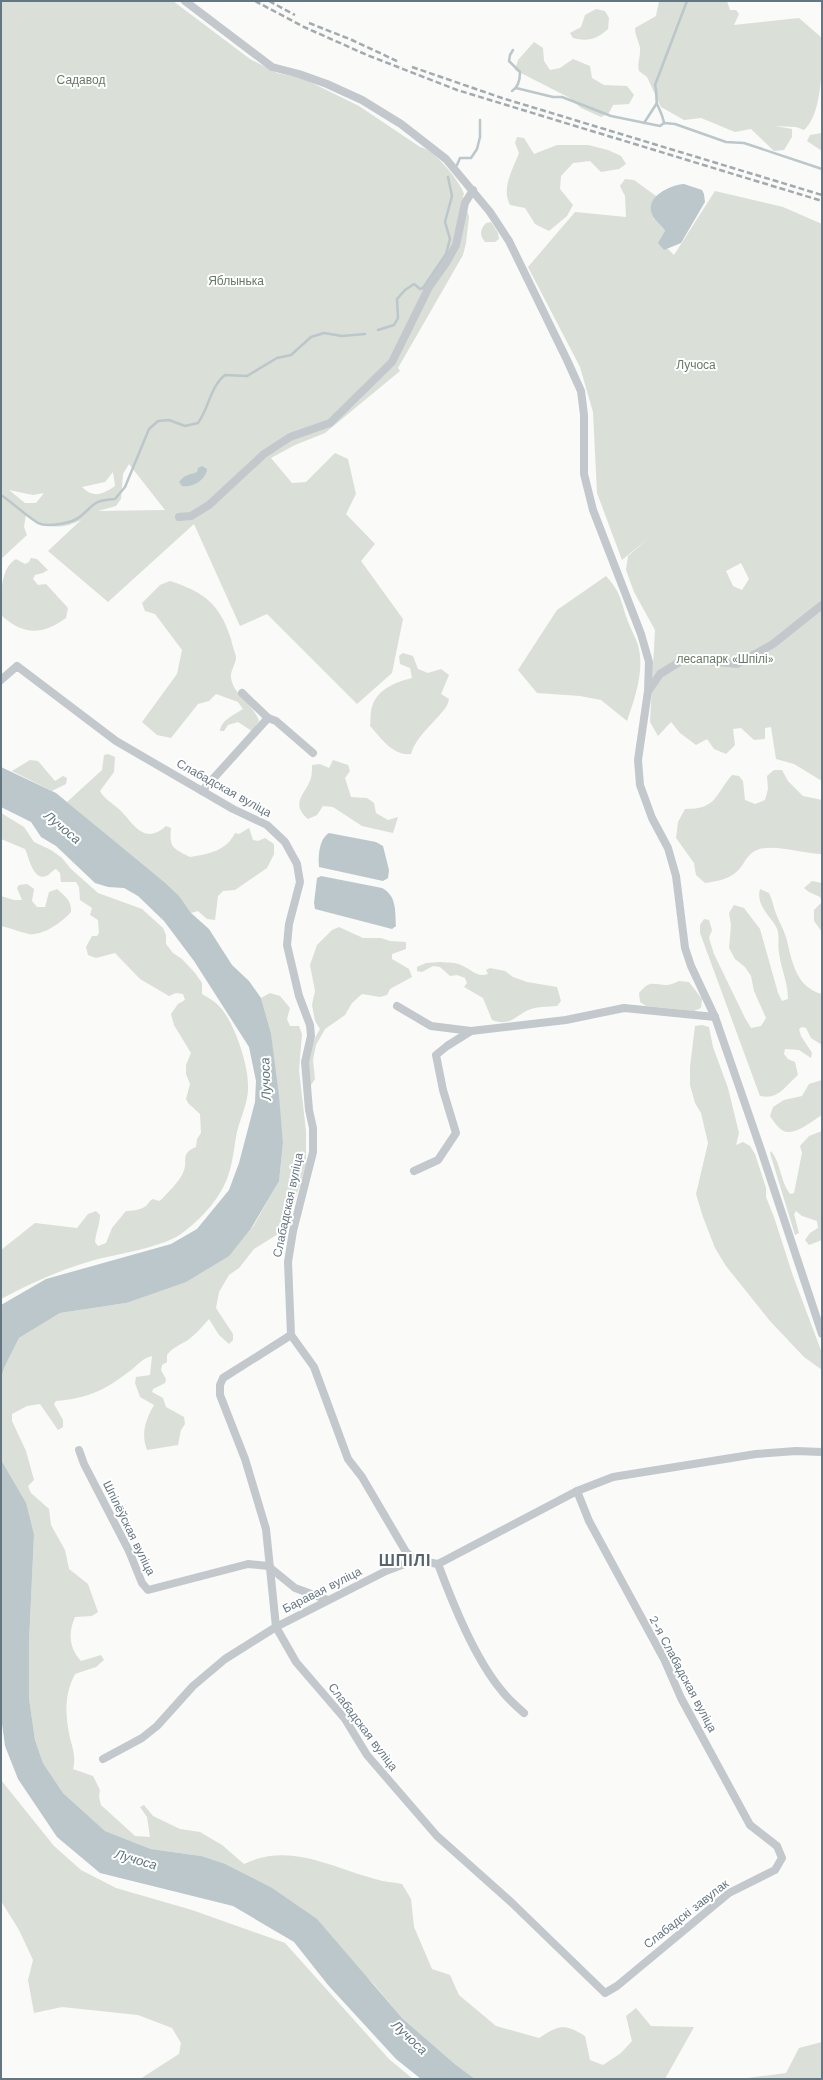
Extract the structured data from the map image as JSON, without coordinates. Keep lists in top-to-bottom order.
{
  "streets": {
    "street": [
      "Слабадская вуліца",
      "Шпілёўская вуліца",
      "Баравая вуліца",
      "2-я Слабадская вуліца",
      "Слабадскі завулак"
    ]
  },
  "crossings": [
    ["Слабадская вуліца", "Шпілёўская вуліца"],
    ["Слабадская вуліца", "Баравая вуліца"],
    ["Слабадская вуліца", "Слабадскі завулак"],
    ["2-я Слабадская вуліца", "Слабадскі завулак"]
  ],
  "districts": ["ШПІЛІ"],
  "water": ["Лучоса"],
  "parks": [
    "Садавод",
    "Яблынька",
    "Лучоса",
    "лесапарк «Шпілі»"
  ]
}
